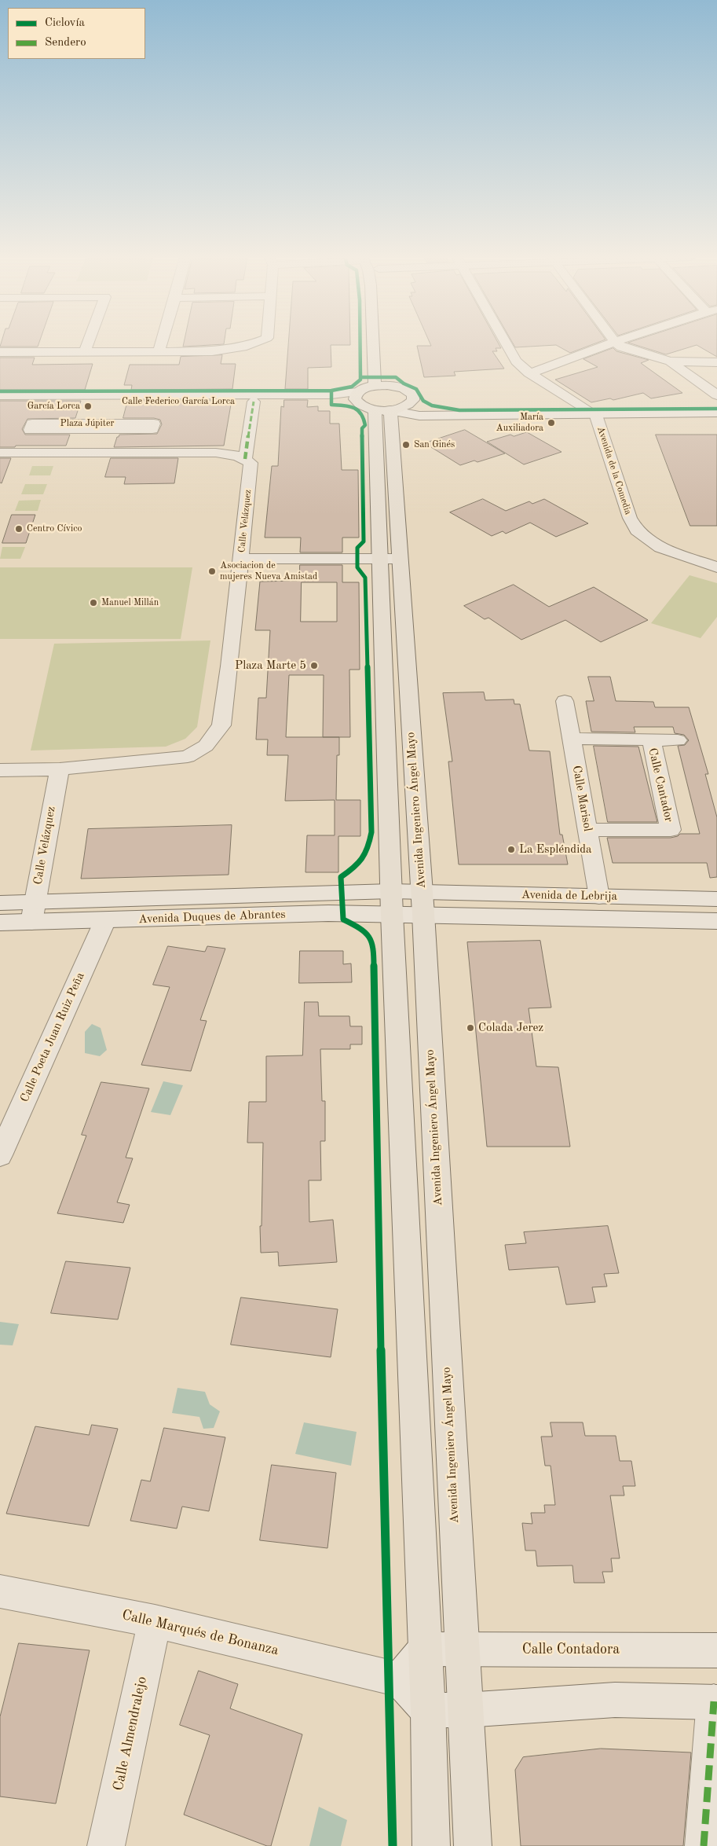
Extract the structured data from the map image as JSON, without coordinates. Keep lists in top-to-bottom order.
{
  "streets": {
    "main road": ["Avenida Ingeniero Ángel Mayo"],
    "street": [
      "Calle Federico García Lorca",
      "Plaza Júpiter",
      "Avenida de la Comedia",
      "Calle Velázquez",
      "Calle Cantador",
      "Calle Marisol",
      "Avenida de Lebrija",
      "Avenida Duques de Abrantes",
      "Calle Poeta Juan Ruiz Peña",
      "Calle Marqués de Bonanza",
      "Calle Contadora",
      "Calle Almendralejo"
    ]
  },
  "crossings": [
    ["Calle Velázquez", "Avenida Duques de Abrantes"],
    ["Calle Cantador", "Calle Marisol"],
    ["Calle Marisol", "Avenida de Lebrija"],
    ["Avenida Ingeniero Ángel Mayo", "Avenida de Lebrija"],
    ["Avenida Ingeniero Ángel Mayo", "Avenida Duques de Abrantes"],
    ["Avenida Ingeniero Ángel Mayo", "Calle Contadora"],
    ["Avenida de Lebrija", "Avenida Duques de Abrantes"],
    ["Avenida Duques de Abrantes", "Calle Poeta Juan Ruiz Peña"],
    ["Calle Marqués de Bonanza", "Calle Almendralejo"]
  ],
  "places": [
    "García Lorca",
    "María Auxiliadora",
    "San Ginés",
    "Centro Cívico",
    "Asociacion de mujeres Nueva Amistad",
    "Manuel Millán",
    "Plaza Marte 5",
    "La Espléndida",
    "Colada Jerez"
  ],
  "legend": ["Ciclovía", "Sendero"]
}
